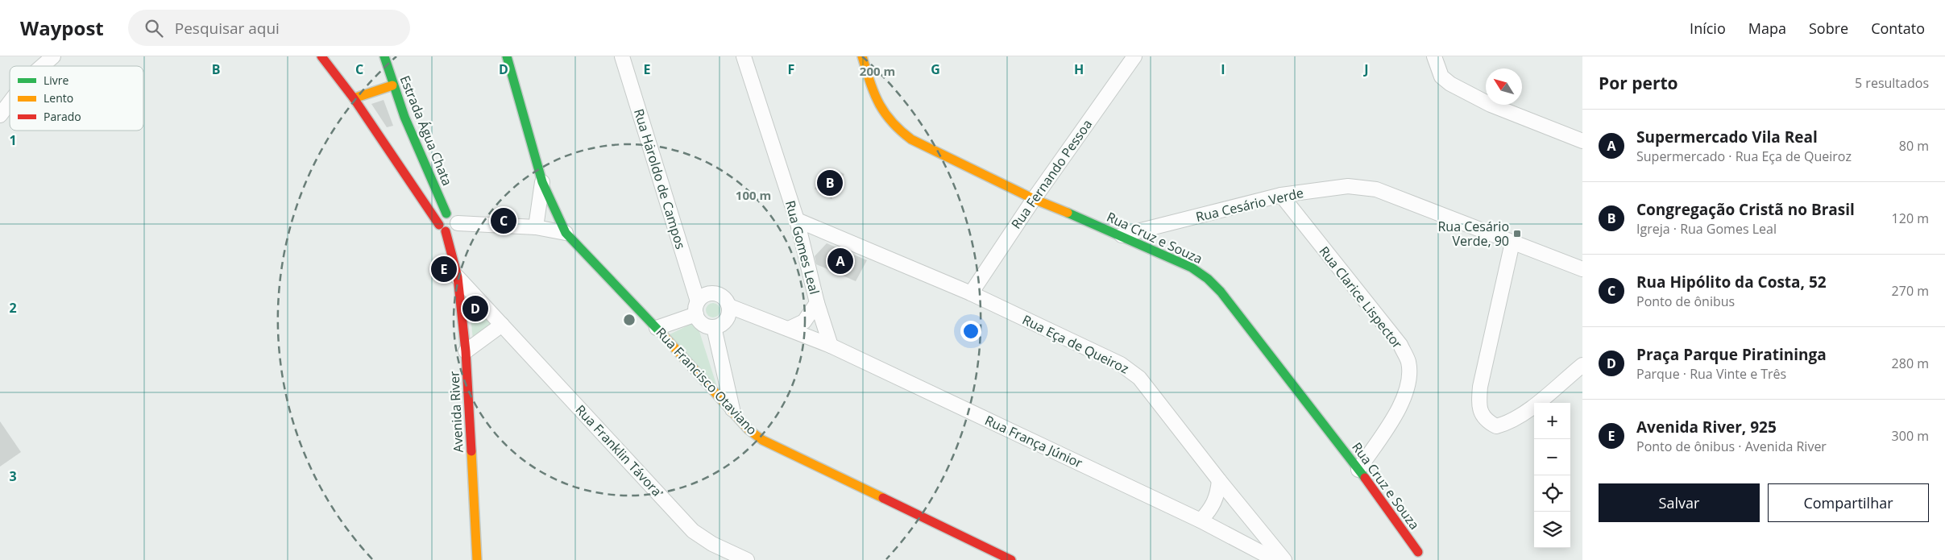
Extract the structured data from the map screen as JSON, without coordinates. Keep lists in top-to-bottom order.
{
  "streets": {
    "street": [
      "Estrada Água Chata",
      "Rua Fernando Pessoa",
      "Rua Haroldo de Campos",
      "Rua Cesário Verde",
      "Rua Cruz e Souza",
      "Rua Gomes Leal",
      "Rua Clarice Lispector",
      "Rua Eça de Queiroz",
      "Rua Francisco Otaviano",
      "Avenida River",
      "Rua França Júnior",
      "Rua Franklin Távora"
    ]
  },
  "crossings": [
    ["Estrada Água Chata", "Avenida River"],
    ["Rua Fernando Pessoa", "Rua Cruz e Souza"],
    ["Rua Fernando Pessoa", "Rua Eça de Queiroz"],
    ["Rua Haroldo de Campos", "Rua França Júnior"],
    ["Rua Cesário Verde", "Rua Cruz e Souza"],
    ["Rua Cesário Verde", "Rua Clarice Lispector"],
    ["Rua Cruz e Souza", "Rua Clarice Lispector"],
    ["Rua Gomes Leal", "Rua Eça de Queiroz"],
    ["Rua Gomes Leal", "Rua França Júnior"],
    ["Avenida River", "Rua Franklin Távora"]
  ],
  "places": {
    "transit": ["Rua Cesário Verde, 90"]
  },
  "legend": ["Livre", "Lento", "Parado"],
  "north": "top left",
  "page": {
    "header": "Waypost",
    "search": "Pesquisar aqui",
    "nav": [
      "Início",
      "Mapa",
      "Sobre",
      "Contato"
    ],
    "heading": ["Por perto", "5 resultados"],
    "list": [
      {
        "mark": "A",
        "name": "Supermercado Vila Real",
        "note": "Supermercado · Rua Eça de Queiroz",
        "value": "80 m"
      },
      {
        "mark": "B",
        "name": "Congregação Cristã no Brasil",
        "note": "Igreja · Rua Gomes Leal",
        "value": "120 m"
      },
      {
        "mark": "C",
        "name": "Rua Hipólito da Costa, 52",
        "note": "Ponto de ônibus",
        "value": "270 m"
      },
      {
        "mark": "D",
        "name": "Praça Parque Piratininga",
        "note": "Parque · Rua Vinte e Três",
        "value": "280 m"
      },
      {
        "mark": "E",
        "name": "Avenida River, 925",
        "note": "Ponto de ônibus · Avenida River",
        "value": "300 m"
      }
    ],
    "pins": [
      "B",
      "C",
      "A",
      "E",
      "D"
    ],
    "map_buttons": ["+", "−"],
    "buttons": ["Salvar", "Compartilhar"]
  },
  "grid": {
    "columns": [
      "B",
      "C",
      "D",
      "E",
      "F",
      "G",
      "H",
      "I",
      "J"
    ],
    "rows": ["1", "2", "3"]
  },
  "rings": ["200 m", "100 m"]
}
